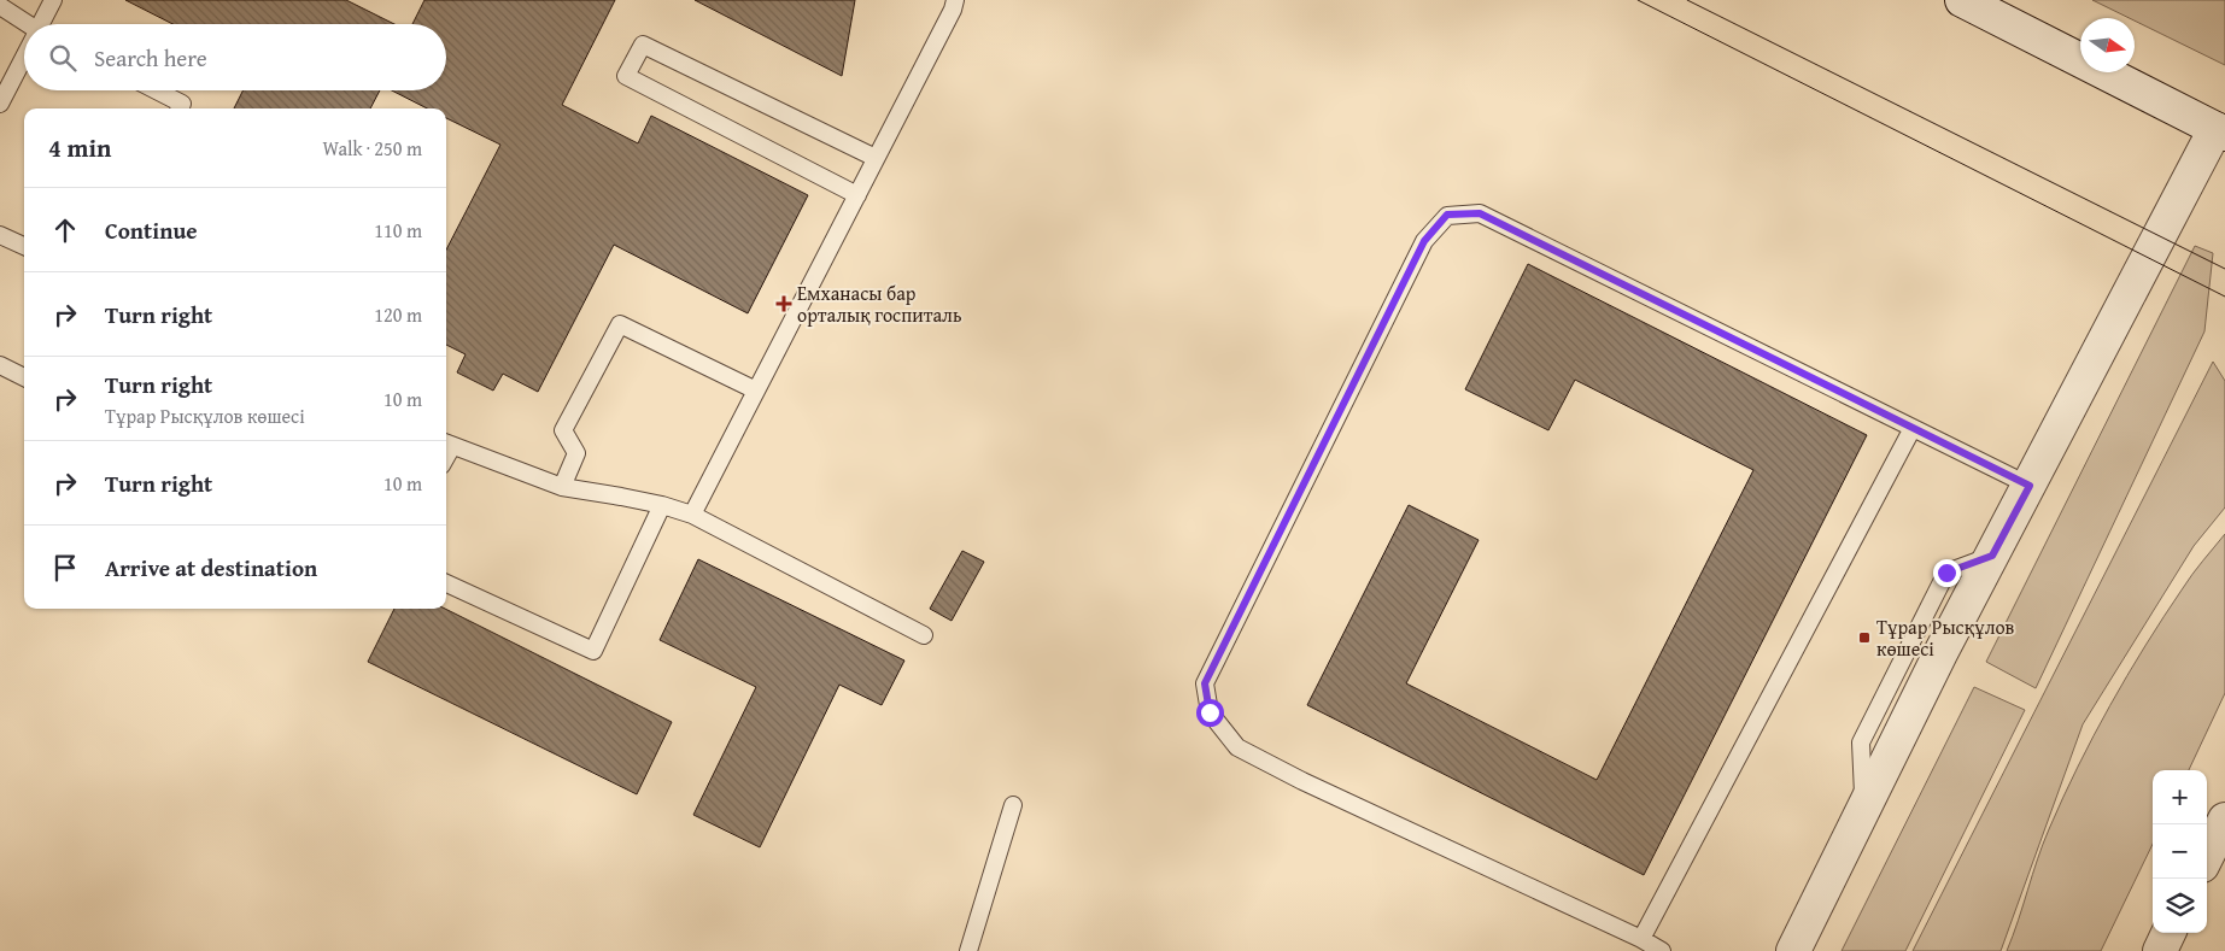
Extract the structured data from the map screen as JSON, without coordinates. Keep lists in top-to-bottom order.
{
  "places": {
    "health": ["Емханасы бар орталық госпиталь"],
    "transit": ["Тұрар Рысқұлов көшесі"]
  },
  "north": "right",
  "page": {
    "search": "Search here",
    "heading": ["4 min", "Walk · 250 m"],
    "list": [
      ["Continue", "110 m"],
      ["Turn right", "120 m"],
      ["Turn right", "Тұрар Рысқұлов көшесі", "10 m"],
      ["Turn right", "10 m"],
      "Arrive at destination"
    ],
    "map_buttons": ["+", "−"]
  }
}
